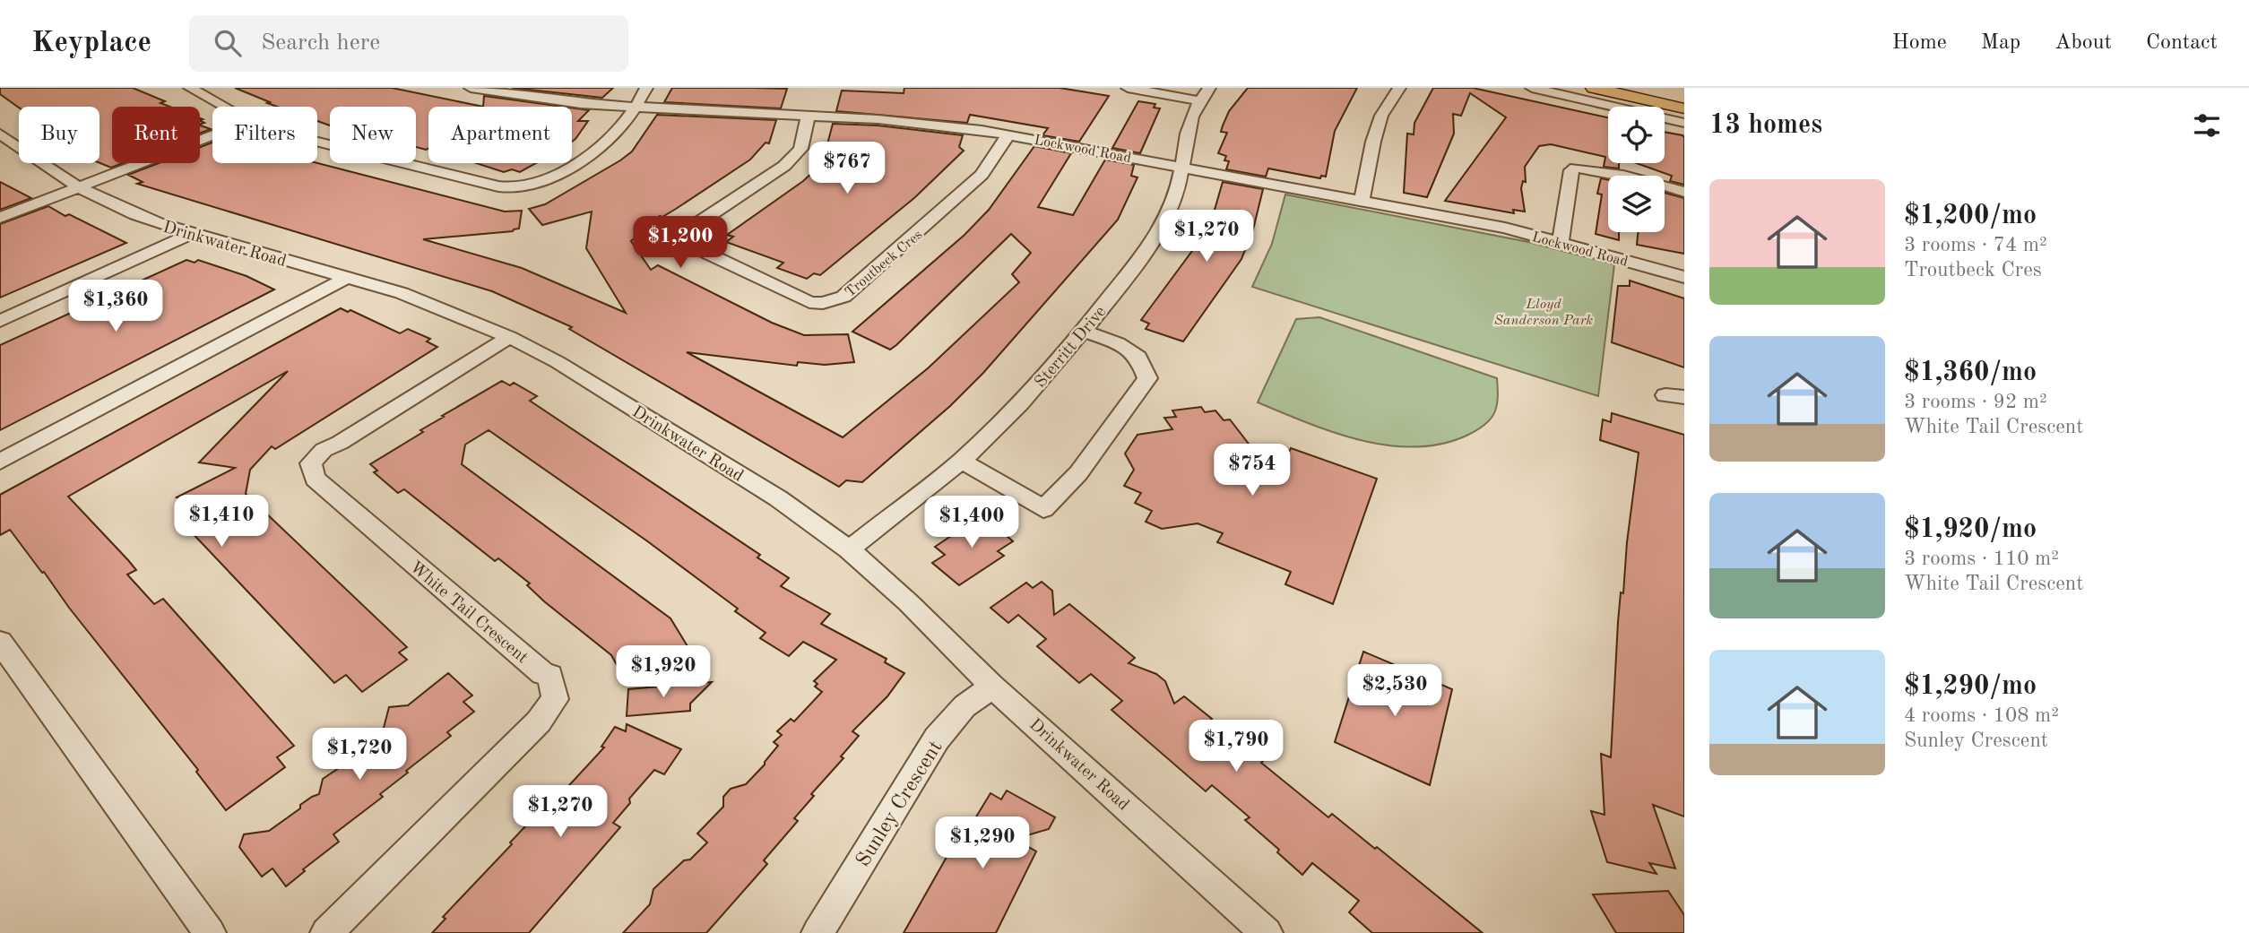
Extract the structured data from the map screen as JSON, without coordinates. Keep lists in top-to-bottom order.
{
  "streets": {
    "street": [
      "Lockwood Road",
      "Drinkwater Road",
      "Troutbeck Cres",
      "Sterritt Drive",
      "White Tail Crescent",
      "Sunley Crescent"
    ]
  },
  "crossings": [
    ["Lockwood Road", "Troutbeck Cres"],
    ["Lockwood Road", "Sterritt Drive"],
    ["Drinkwater Road", "Sterritt Drive"],
    ["Drinkwater Road", "White Tail Crescent"],
    ["Drinkwater Road", "Sunley Crescent"]
  ],
  "parks": ["Lloyd Sanderson Park"],
  "page": {
    "header": "Keyplace",
    "search": "Search here",
    "nav": [
      "Home",
      "Map",
      "About",
      "Contact"
    ],
    "heading": "13 homes",
    "chip": [
      "Buy",
      "Rent",
      "Filters",
      "New",
      "Apartment"
    ],
    "price": [
      "$767",
      "$1,270",
      "$1,200",
      "$1,360",
      "$754",
      "$1,410",
      "$1,400",
      "$1,920",
      "$2,530",
      "$1,790",
      "$1,720",
      "$1,270",
      "$1,290"
    ],
    "list": [
      {
        "name": "$1,200/mo",
        "note": "3 rooms · 74 m² · Troutbeck Cres"
      },
      {
        "name": "$1,360/mo",
        "note": "3 rooms · 92 m² · White Tail Crescent"
      },
      {
        "name": "$1,920/mo",
        "note": "3 rooms · 110 m² · White Tail Crescent"
      },
      {
        "name": "$1,290/mo",
        "note": "4 rooms · 108 m² · Sunley Crescent"
      }
    ]
  }
}
